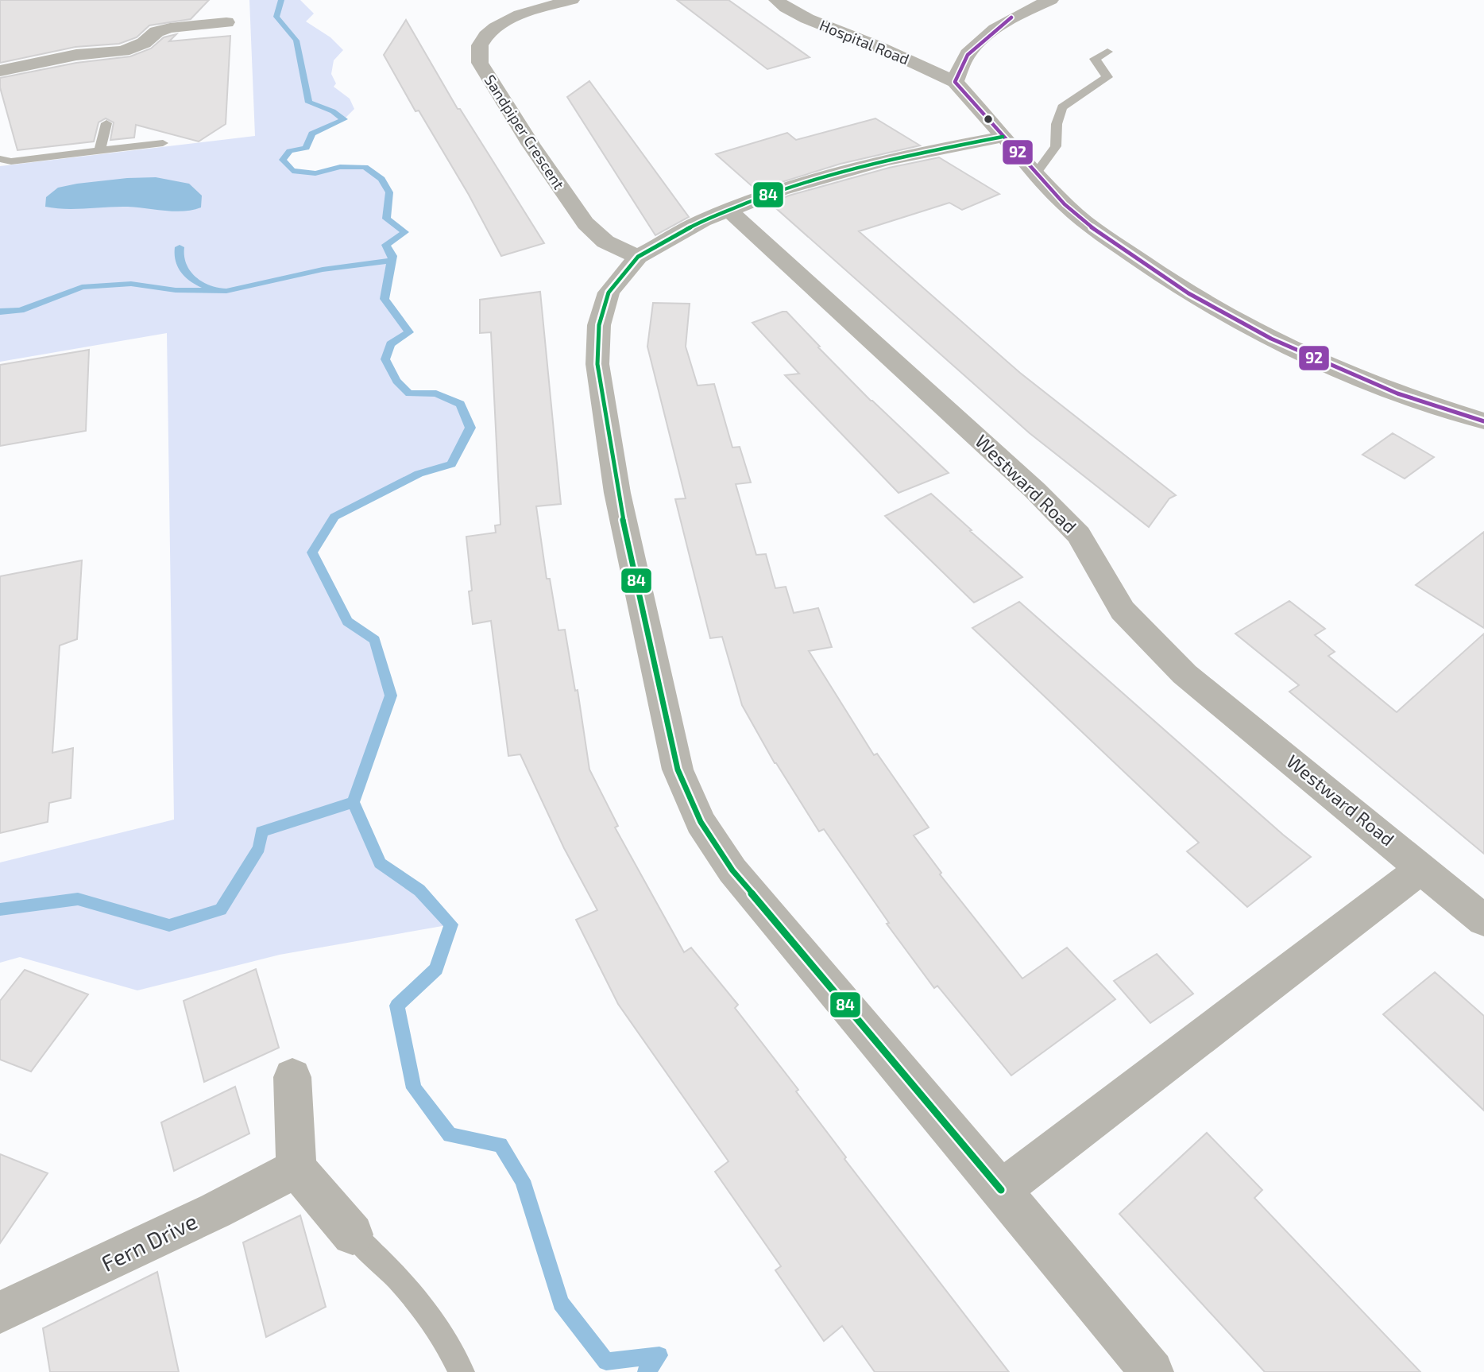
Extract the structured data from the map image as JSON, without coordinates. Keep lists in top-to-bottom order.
{
  "streets": {
    "street": [
      "Hospital Road",
      "Sandpiper Crescent",
      "Westward Road",
      "Fern Drive"
    ]
  },
  "lines": ["transit line 92", "transit line 84"]
}
